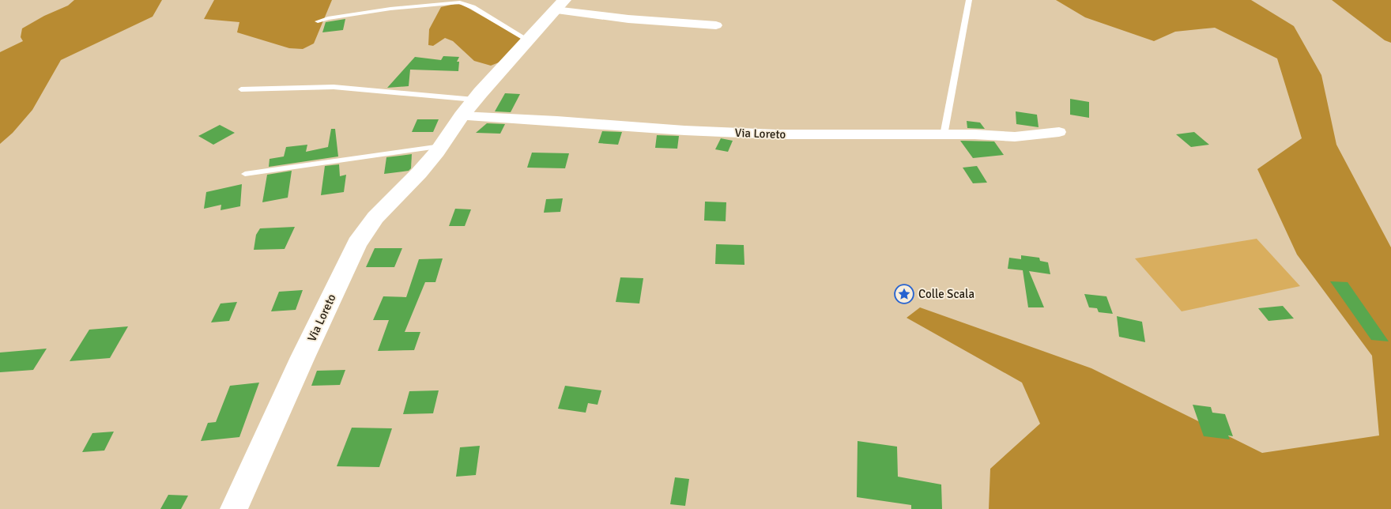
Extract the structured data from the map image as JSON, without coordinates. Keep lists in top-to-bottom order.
{
  "streets": {
    "street": ["Via Loreto"]
  },
  "places": {
    "place": ["Colle Scala"]
  }
}
